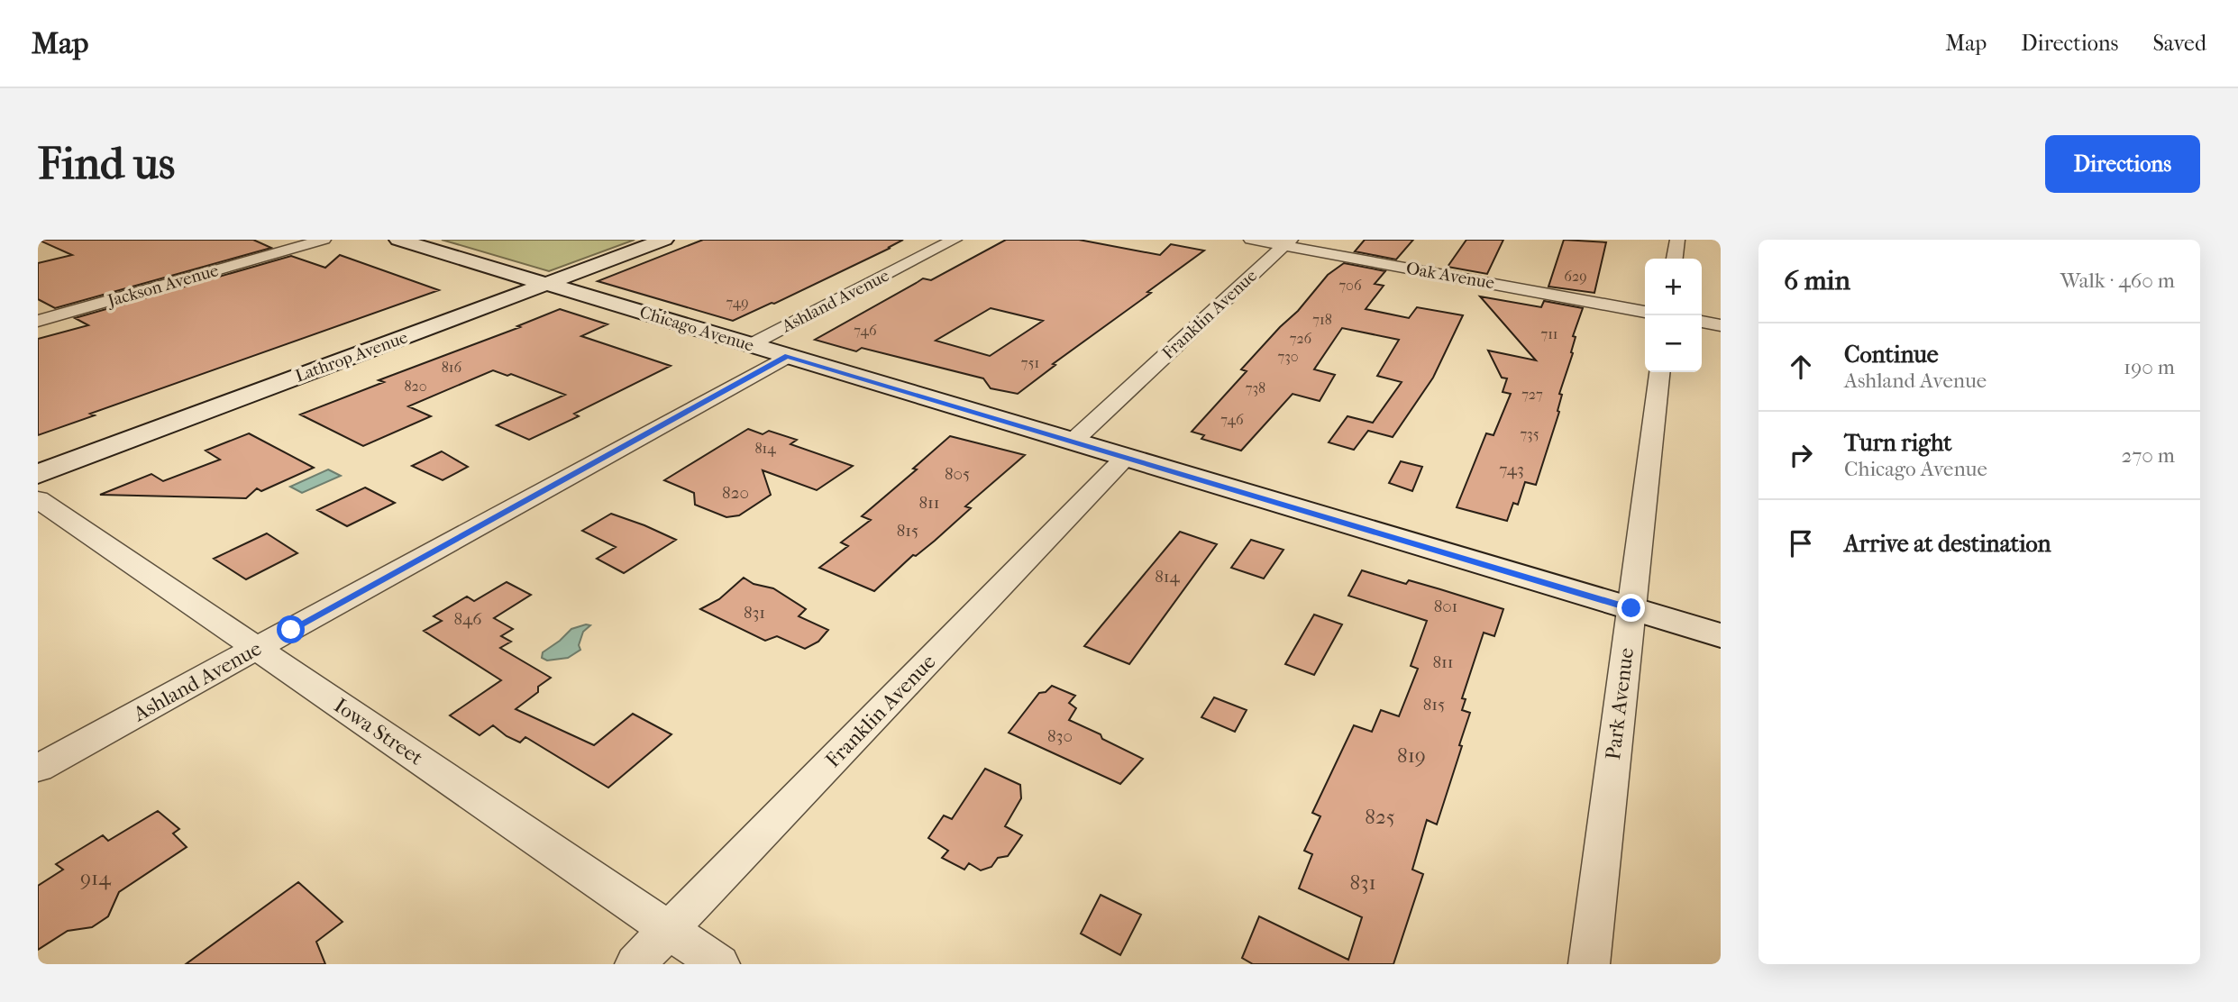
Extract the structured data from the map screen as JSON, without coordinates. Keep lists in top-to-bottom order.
{
  "streets": {
    "main road": ["Chicago Avenue", "Lathrop Avenue"],
    "street": [
      "Oak Avenue",
      "Jackson Avenue",
      "Ashland Avenue",
      "Franklin Avenue",
      "Park Avenue",
      "Iowa Street"
    ]
  },
  "crossings": [
    ["Oak Avenue", "Franklin Avenue"],
    ["Ashland Avenue", "Chicago Avenue"],
    ["Ashland Avenue", "Iowa Street"],
    ["Franklin Avenue", "Chicago Avenue"],
    ["Franklin Avenue", "Iowa Street"],
    ["Chicago Avenue", "Lathrop Avenue"],
    ["Chicago Avenue", "Park Avenue"]
  ],
  "house_numbers": [
    "629",
    "706",
    "749",
    "718",
    "746",
    "711",
    "726",
    "730",
    "751",
    "816",
    "820",
    "738",
    "727",
    "746",
    "735",
    "814",
    "743",
    "805",
    "820",
    "811",
    "815",
    "814",
    "801",
    "831",
    "846",
    "811",
    "815",
    "830",
    "819",
    "825",
    "914",
    "831"
  ],
  "page": {
    "header": "Map",
    "nav": ["Map", "Directions", "Saved"],
    "buttons": "Directions",
    "title": "Find us",
    "heading": ["6 min", "Walk · 460 m"],
    "map_buttons": ["+", "−"],
    "list": [
      ["Continue", "Ashland Avenue", "190 m"],
      ["Turn right", "Chicago Avenue", "270 m"],
      "Arrive at destination"
    ]
  }
}
